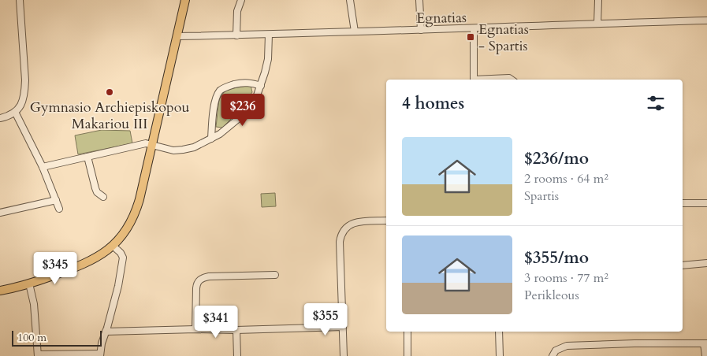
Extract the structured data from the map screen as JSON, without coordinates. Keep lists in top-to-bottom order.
{
  "streets": {
    "street": ["Egnatias"]
  },
  "places": {
    "transit": ["Egnatias - Spartis"],
    "other": ["Gymnasio Archiepiskopou Makariou III"]
  },
  "scale_bar": "100 m",
  "page": {
    "heading": "4 homes",
    "price": [
      "$236",
      "$345",
      "$355",
      "$341"
    ],
    "list": [
      {
        "name": "$236/mo",
        "note": "2 rooms · 64 m² · Spartis"
      },
      {
        "name": "$355/mo",
        "note": "3 rooms · 77 m² · Perikleous"
      }
    ],
    "scale": "100 m"
  }
}
